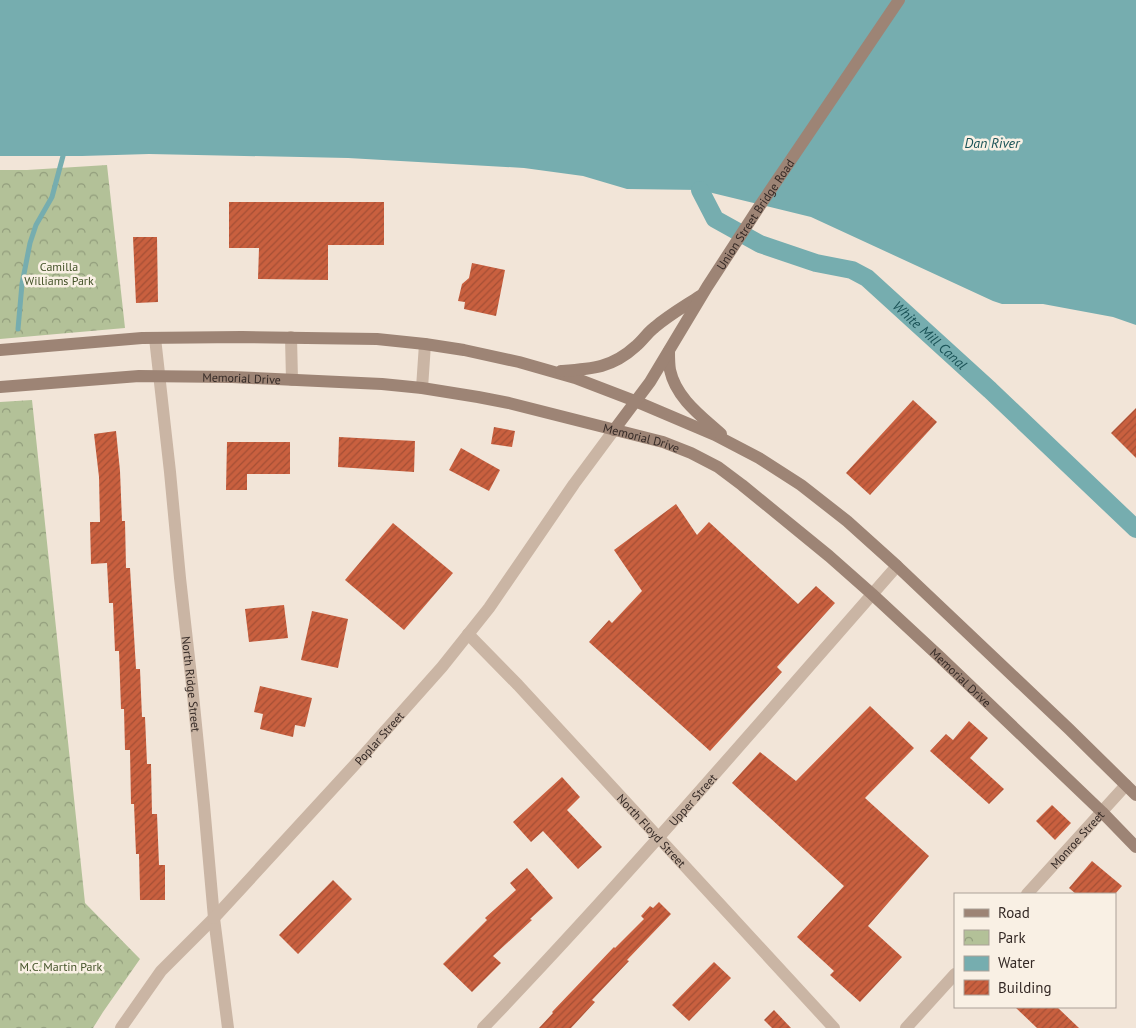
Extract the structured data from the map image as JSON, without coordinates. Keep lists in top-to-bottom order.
{
  "streets": {
    "main road": ["Union Street Bridge Road", "Memorial Drive"],
    "street": [
      "North Ridge Street",
      "Poplar Street",
      "Upper Street",
      "North Floyd Street",
      "Monroe Street"
    ]
  },
  "crossings": [
    ["Union Street Bridge Road", "Memorial Drive"],
    ["Union Street Bridge Road", "Poplar Street"],
    ["Memorial Drive", "North Ridge Street"],
    ["Memorial Drive", "Poplar Street"],
    ["Memorial Drive", "Upper Street"],
    ["Memorial Drive", "Monroe Street"],
    ["North Ridge Street", "Poplar Street"],
    ["Poplar Street", "North Floyd Street"],
    ["Upper Street", "North Floyd Street"]
  ],
  "water": ["Dan River", "White Mill Canal"],
  "parks": ["Camilla Williams Park", "M.C. Martin Park"],
  "legend": [
    "Road",
    "Park",
    "Water",
    "Building"
  ]
}
